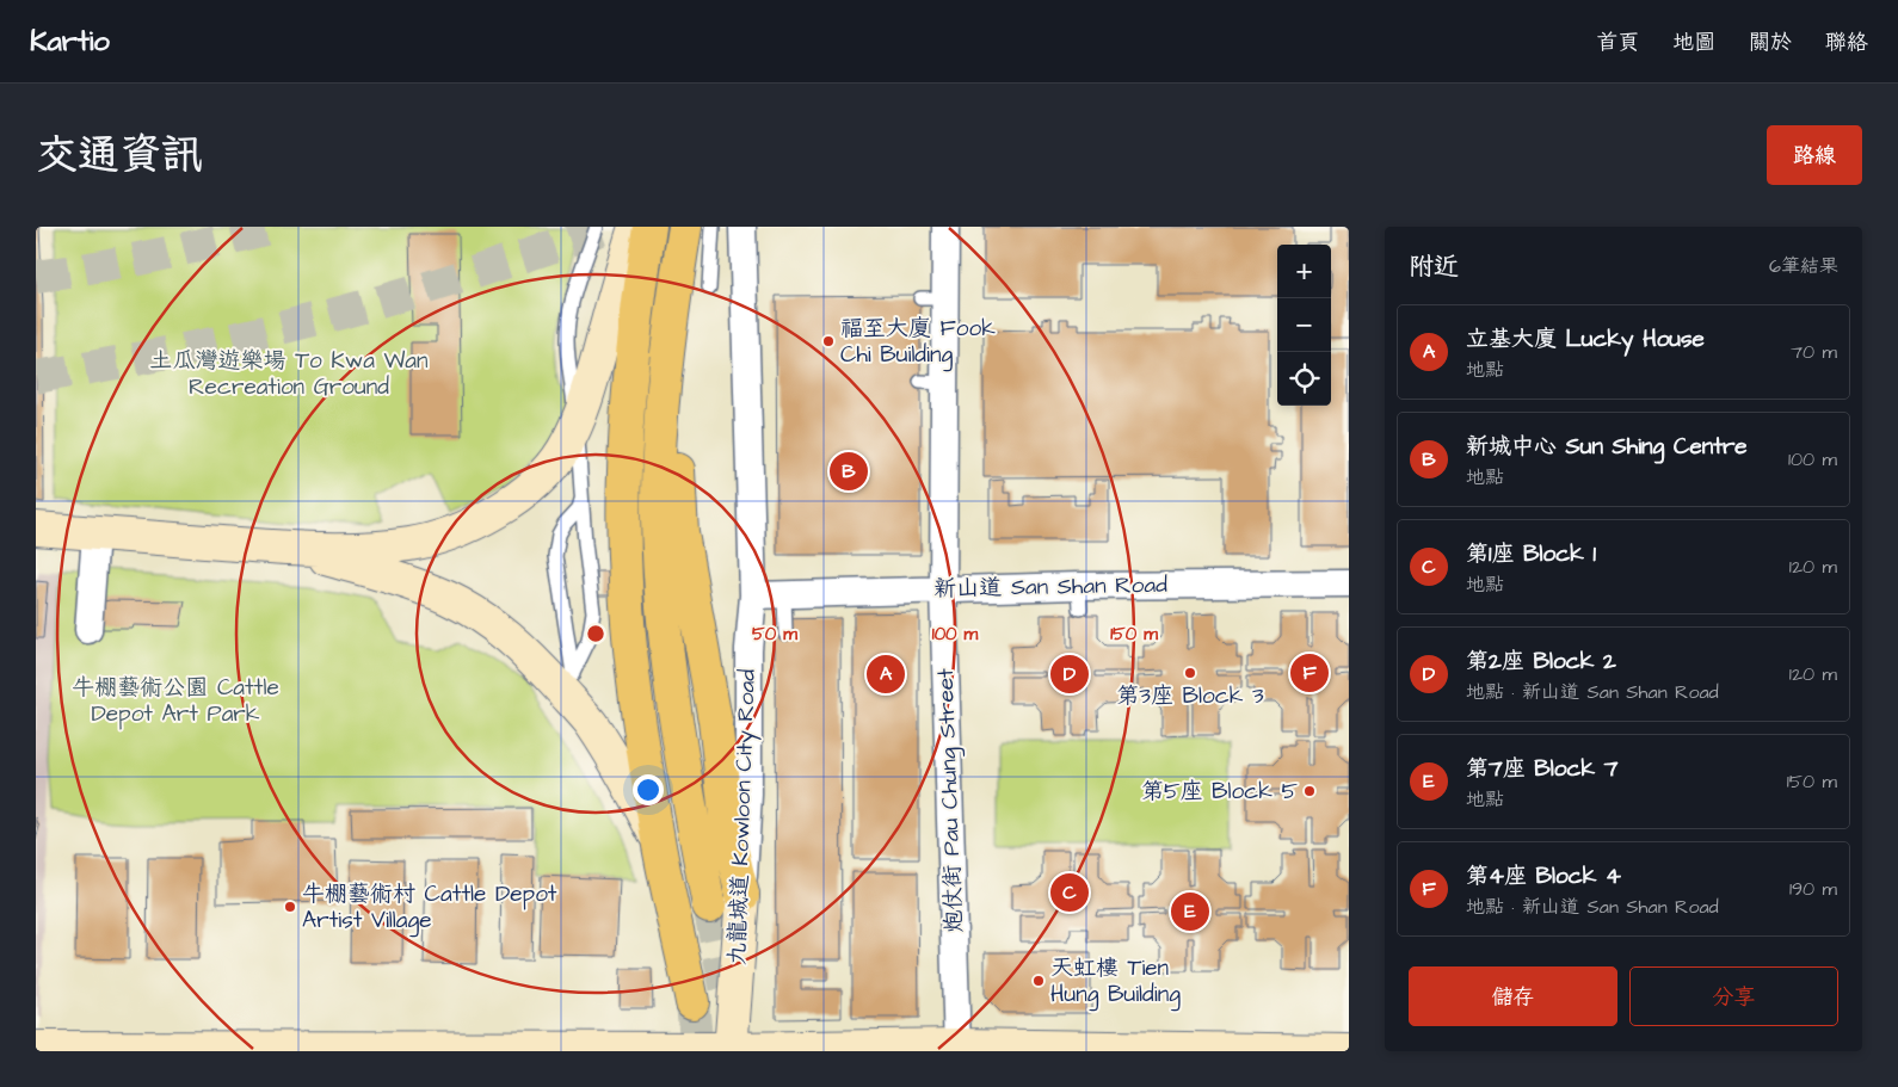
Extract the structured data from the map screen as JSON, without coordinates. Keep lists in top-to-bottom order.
{
  "streets": {
    "main road": ["九龍城道 Kowloon City Road"],
    "street": ["新山道 San Shan Road", "炮仗街 Pau Chung Street"]
  },
  "crossings": [
    ["新山道 San Shan Road", "炮仗街 Pau Chung Street"],
    ["新山道 San Shan Road", "九龍城道 Kowloon City Road"]
  ],
  "parks": ["土瓜灣遊樂場 To Kwa Wan Recreation Ground", "牛棚藝術公園 Cattle Depot Art Park"],
  "places": [
    "福至大廈 Fook Chi Building",
    "第3座 Block 3",
    "第5座 Block 5",
    "牛棚藝術村 Cattle Depot Artist Village",
    "天虹樓 Tien Hung Building"
  ],
  "page": {
    "header": "Kartio",
    "nav": [
      "首頁",
      "地圖",
      "關於",
      "聯絡"
    ],
    "title": "交通資訊",
    "buttons": [
      "路線",
      ["儲存", "分享"]
    ],
    "heading": ["附近", "6筆結果"],
    "map_buttons": ["+", "−"],
    "list": [
      {
        "mark": "A",
        "name": "立基大廈 Lucky House",
        "note": "地點",
        "value": "70 m"
      },
      {
        "mark": "B",
        "name": "新城中心 Sun Shing Centre",
        "note": "地點",
        "value": "100 m"
      },
      {
        "mark": "C",
        "name": "第1座 Block 1",
        "note": "地點",
        "value": "120 m"
      },
      {
        "mark": "D",
        "name": "第2座 Block 2",
        "note": "地點 · 新山道 San Shan Road",
        "value": "120 m"
      },
      {
        "mark": "E",
        "name": "第7座 Block 7",
        "note": "地點",
        "value": "150 m"
      },
      {
        "mark": "F",
        "name": "第4座 Block 4",
        "note": "地點 · 新山道 San Shan Road",
        "value": "190 m"
      }
    ],
    "pins": [
      "B",
      "F",
      "A",
      "D",
      "C",
      "E"
    ]
  },
  "rings": ["50 m", "100 m", "150 m"]
}
